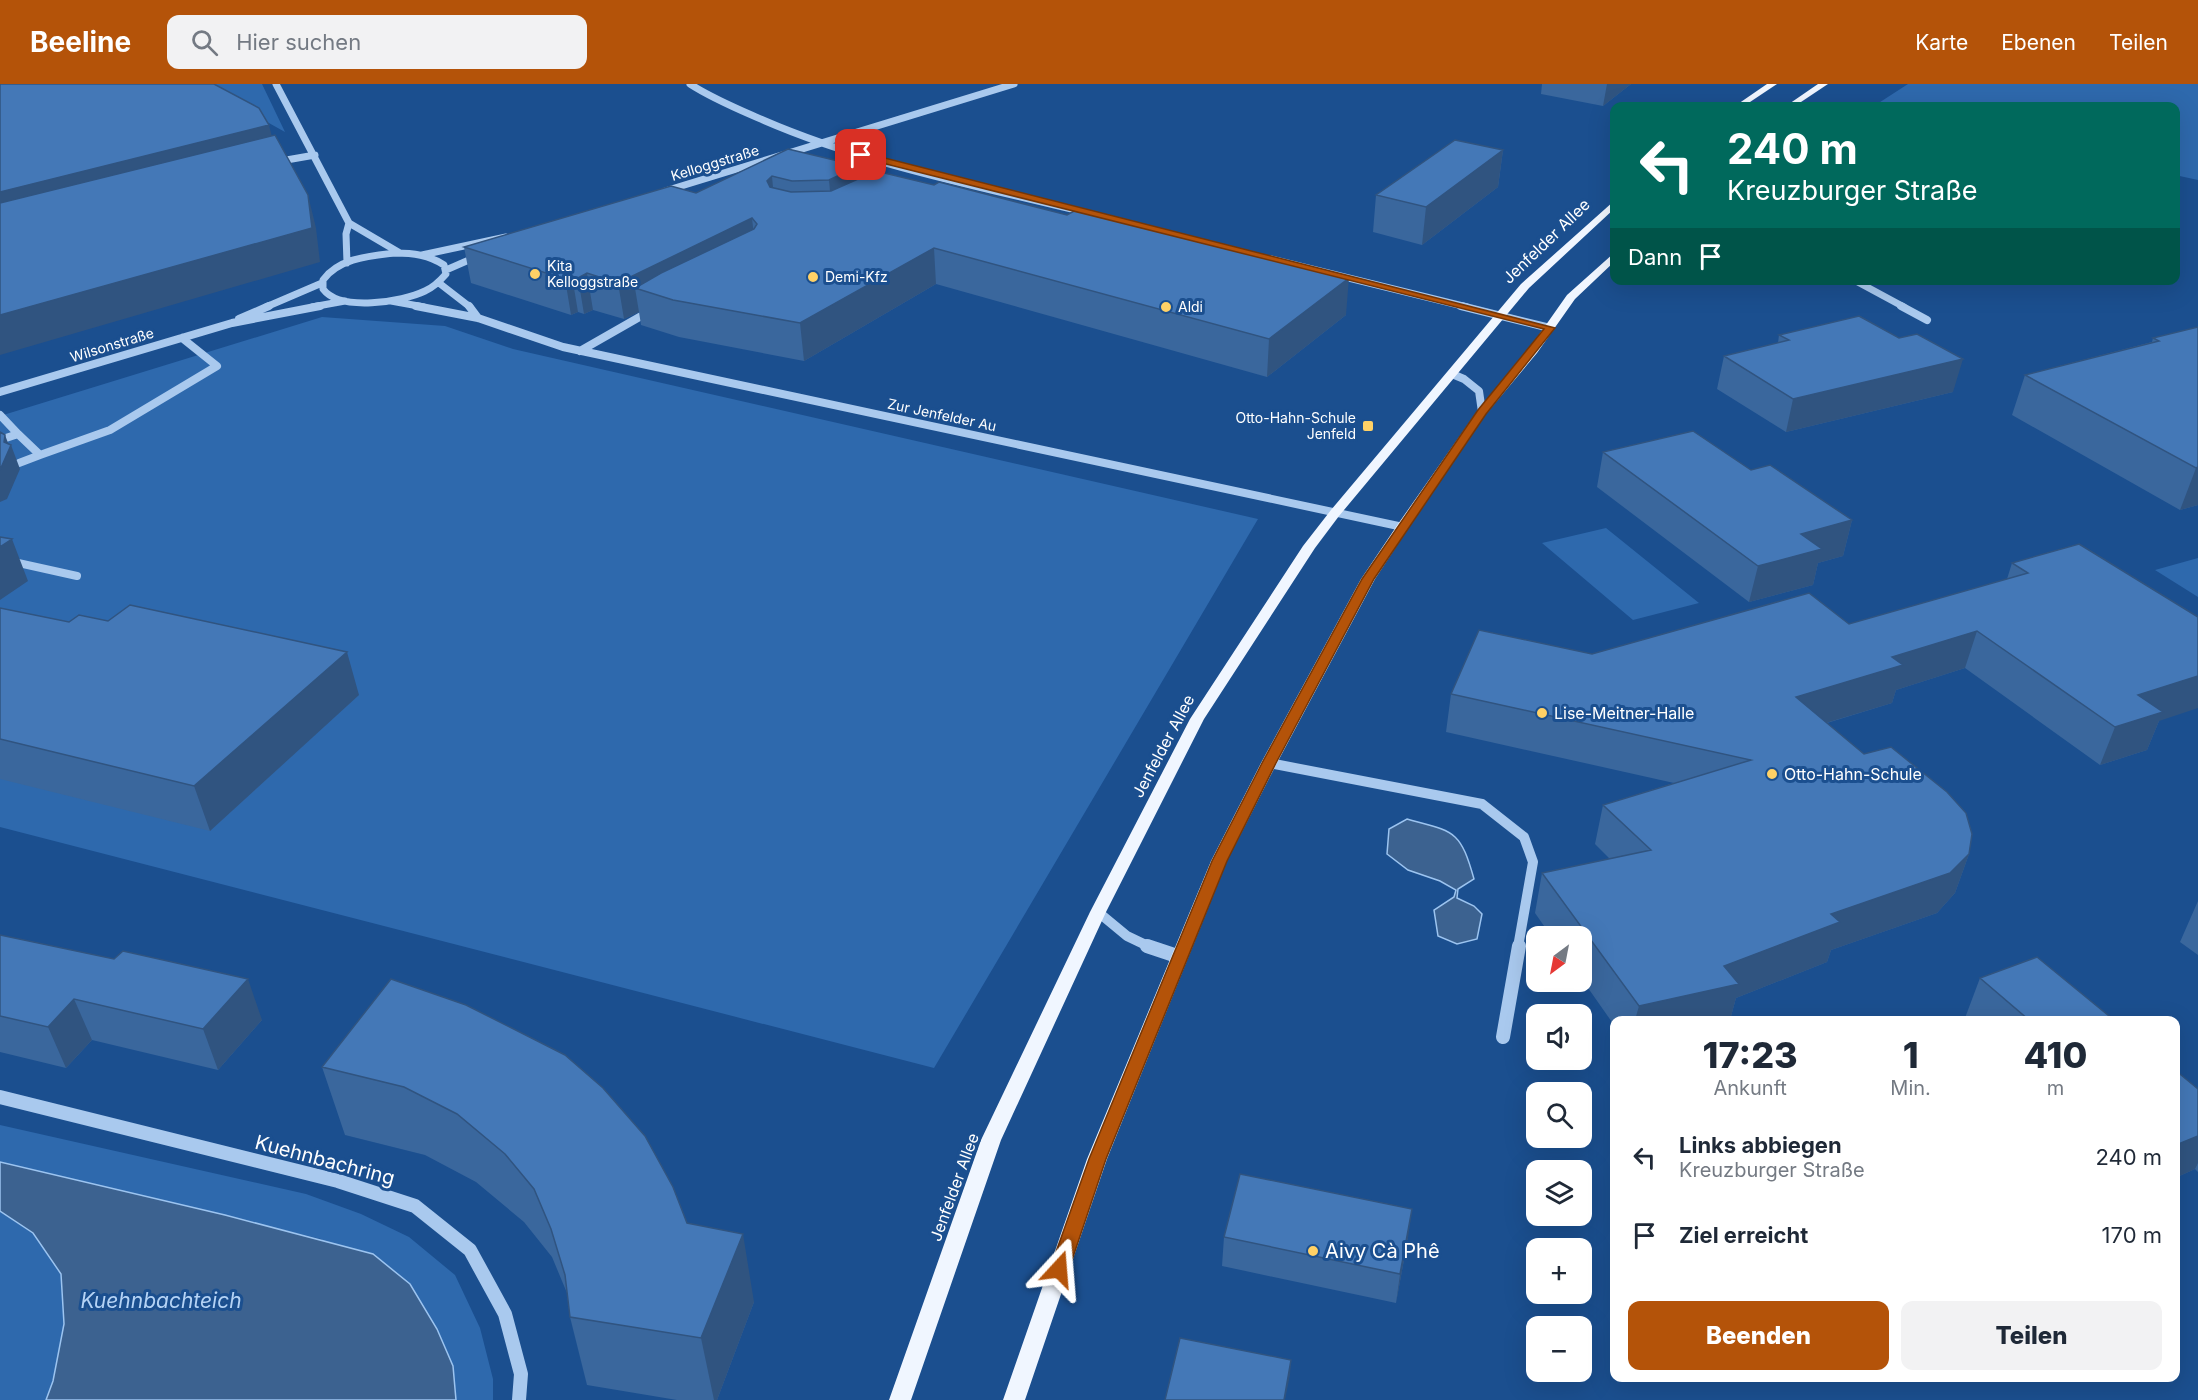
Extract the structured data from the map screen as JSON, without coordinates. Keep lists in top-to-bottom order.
{
  "streets": {
    "main road": ["Jenfelder Allee"],
    "street": [
      "Kelloggstraße",
      "Wilsonstraße",
      "Zur Jenfelder Au",
      "Kuehnbachring"
    ]
  },
  "crossings": [
    ["Jenfelder Allee", "Zur Jenfelder Au"],
    ["Wilsonstraße", "Zur Jenfelder Au"]
  ],
  "water": ["Kuehnbachteich"],
  "places": {
    "other": [
      "Kita Kelloggstraße",
      "Demi-Kfz",
      "Aldi",
      "Lise-Meitner-Halle",
      "Otto-Hahn-Schule",
      "Aivy Cà Phê"
    ],
    "transit": ["Otto-Hahn-Schule Jenfeld"]
  },
  "north": "bottom left",
  "page": {
    "header": "Beeline",
    "search": "Hier suchen",
    "nav": ["Karte", "Ebenen", "Teilen"],
    "turn": ["240 m", "Kreuzburger Straße"],
    "then": "Dann",
    "map_buttons": ["+", "−"],
    "eta": [
      "17:23",
      "Ankunft",
      "1",
      "Min.",
      "410",
      "m"
    ],
    "list": [
      {
        "name": "Links abbiegen",
        "note": "Kreuzburger Straße",
        "value": "240 m"
      },
      {
        "name": "Ziel erreicht",
        "value": "170 m"
      }
    ],
    "buttons": ["Beenden", "Teilen"]
  }
}
